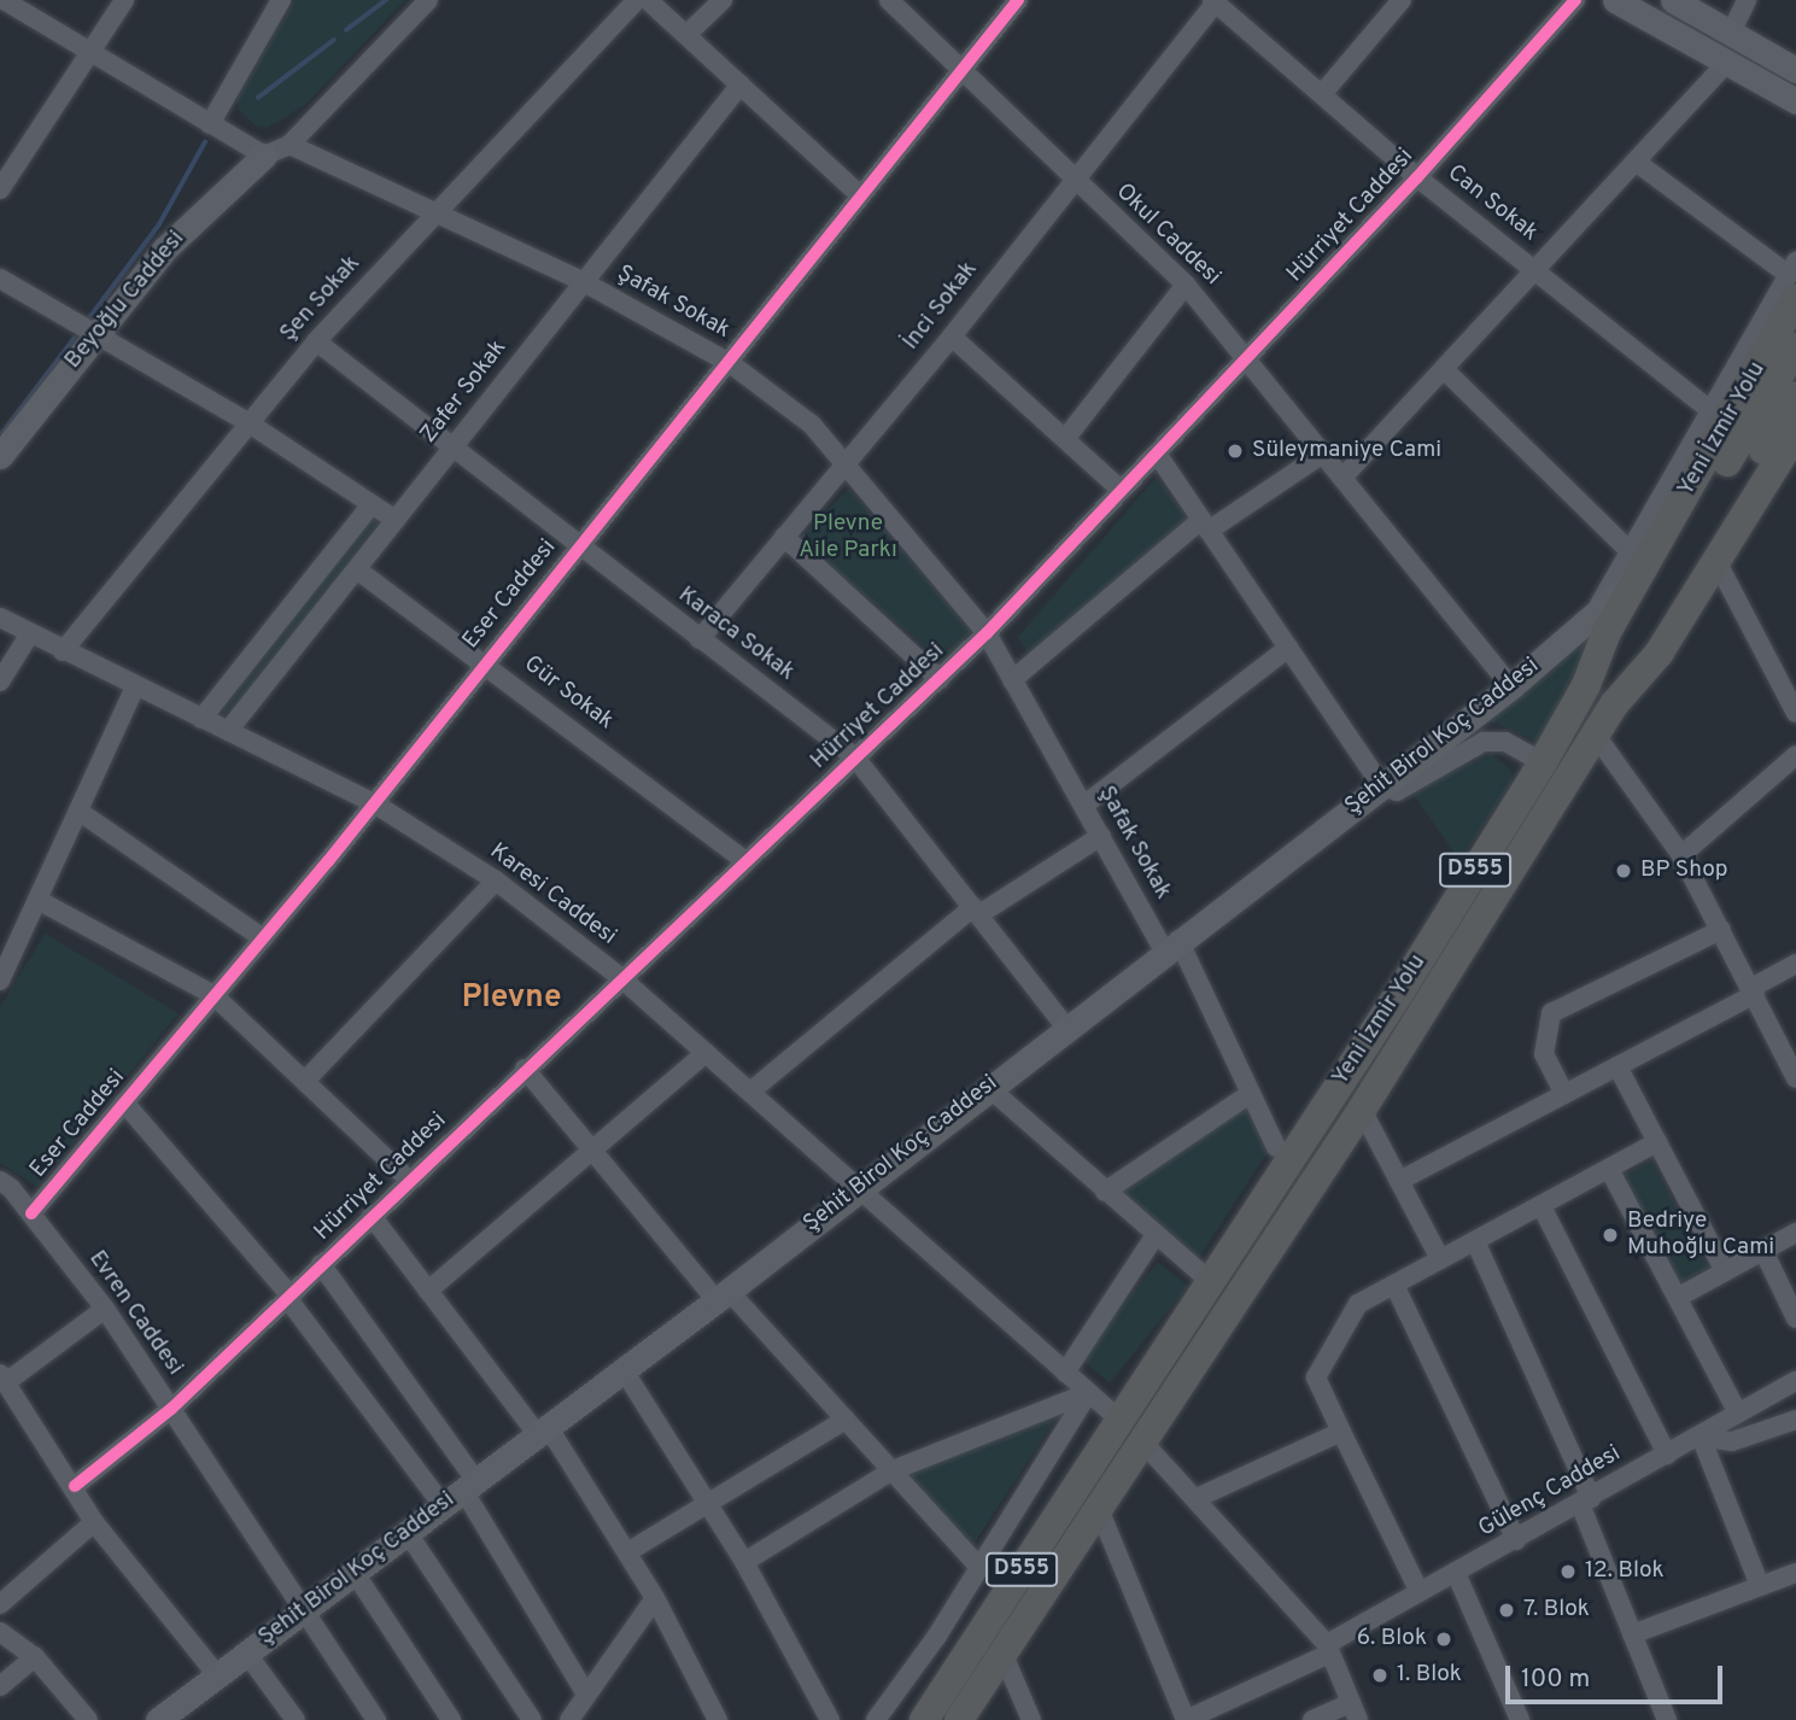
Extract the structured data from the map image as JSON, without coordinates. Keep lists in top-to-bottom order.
{
  "streets": {
    "highway": ["Yeni İzmir Yolu", "D555"],
    "main road": ["Beyoğlu Caddesi", "Şehit Birol Koç Caddesi"],
    "street": [
      "Can Sokak",
      "Hürriyet Caddesi",
      "Okul Caddesi",
      "Şen Sokak",
      "Şafak Sokak",
      "İnci Sokak",
      "Zafer Sokak",
      "Eser Caddesi",
      "Karaca Sokak",
      "Gür Sokak",
      "Karesi Caddesi",
      "Evren Caddesi",
      "Gülenç Caddesi"
    ]
  },
  "crossings": [
    ["Can Sokak", "Hürriyet Caddesi"],
    ["Can Sokak", "İnci Sokak"],
    ["Hürriyet Caddesi", "Okul Caddesi"],
    ["Hürriyet Caddesi", "Şafak Sokak"],
    ["Hürriyet Caddesi", "Karaca Sokak"],
    ["Hürriyet Caddesi", "Gür Sokak"],
    ["Hürriyet Caddesi", "Karesi Caddesi"],
    ["Hürriyet Caddesi", "Evren Caddesi"],
    ["Okul Caddesi", "İnci Sokak"],
    ["Okul Caddesi", "Eser Caddesi"],
    ["Okul Caddesi", "Şehit Birol Koç Caddesi"],
    ["Şen Sokak", "Şafak Sokak"],
    ["Şen Sokak", "Karaca Sokak"],
    ["Şen Sokak", "Karesi Caddesi"],
    ["Şafak Sokak", "İnci Sokak"],
    ["Şafak Sokak", "Zafer Sokak"],
    ["Şafak Sokak", "Eser Caddesi"],
    ["Şafak Sokak", "Şehit Birol Koç Caddesi"],
    ["İnci Sokak", "Karaca Sokak"],
    ["Zafer Sokak", "Karaca Sokak"],
    ["Zafer Sokak", "Gür Sokak"],
    ["Zafer Sokak", "Karesi Caddesi"],
    ["Yeni İzmir Yolu", "Şehit Birol Koç Caddesi"],
    ["Yeni İzmir Yolu", "Karesi Caddesi"],
    ["Eser Caddesi", "Karaca Sokak"],
    ["Eser Caddesi", "Gür Sokak"],
    ["Eser Caddesi", "Karesi Caddesi"],
    ["Eser Caddesi", "Evren Caddesi"],
    ["Karaca Sokak", "Şehit Birol Koç Caddesi"],
    ["Şehit Birol Koç Caddesi", "Karesi Caddesi"],
    ["Şehit Birol Koç Caddesi", "Evren Caddesi"]
  ],
  "districts": ["Plevne"],
  "parks": ["Plevne Aile Parkı"],
  "places": [
    "Süleymaniye Cami",
    "BP Shop",
    "Bedriye Muhoğlu Cami",
    "12. Blok",
    "7. Blok",
    "6. Blok",
    "1. Blok"
  ],
  "scale_bar": "100 m"
}
